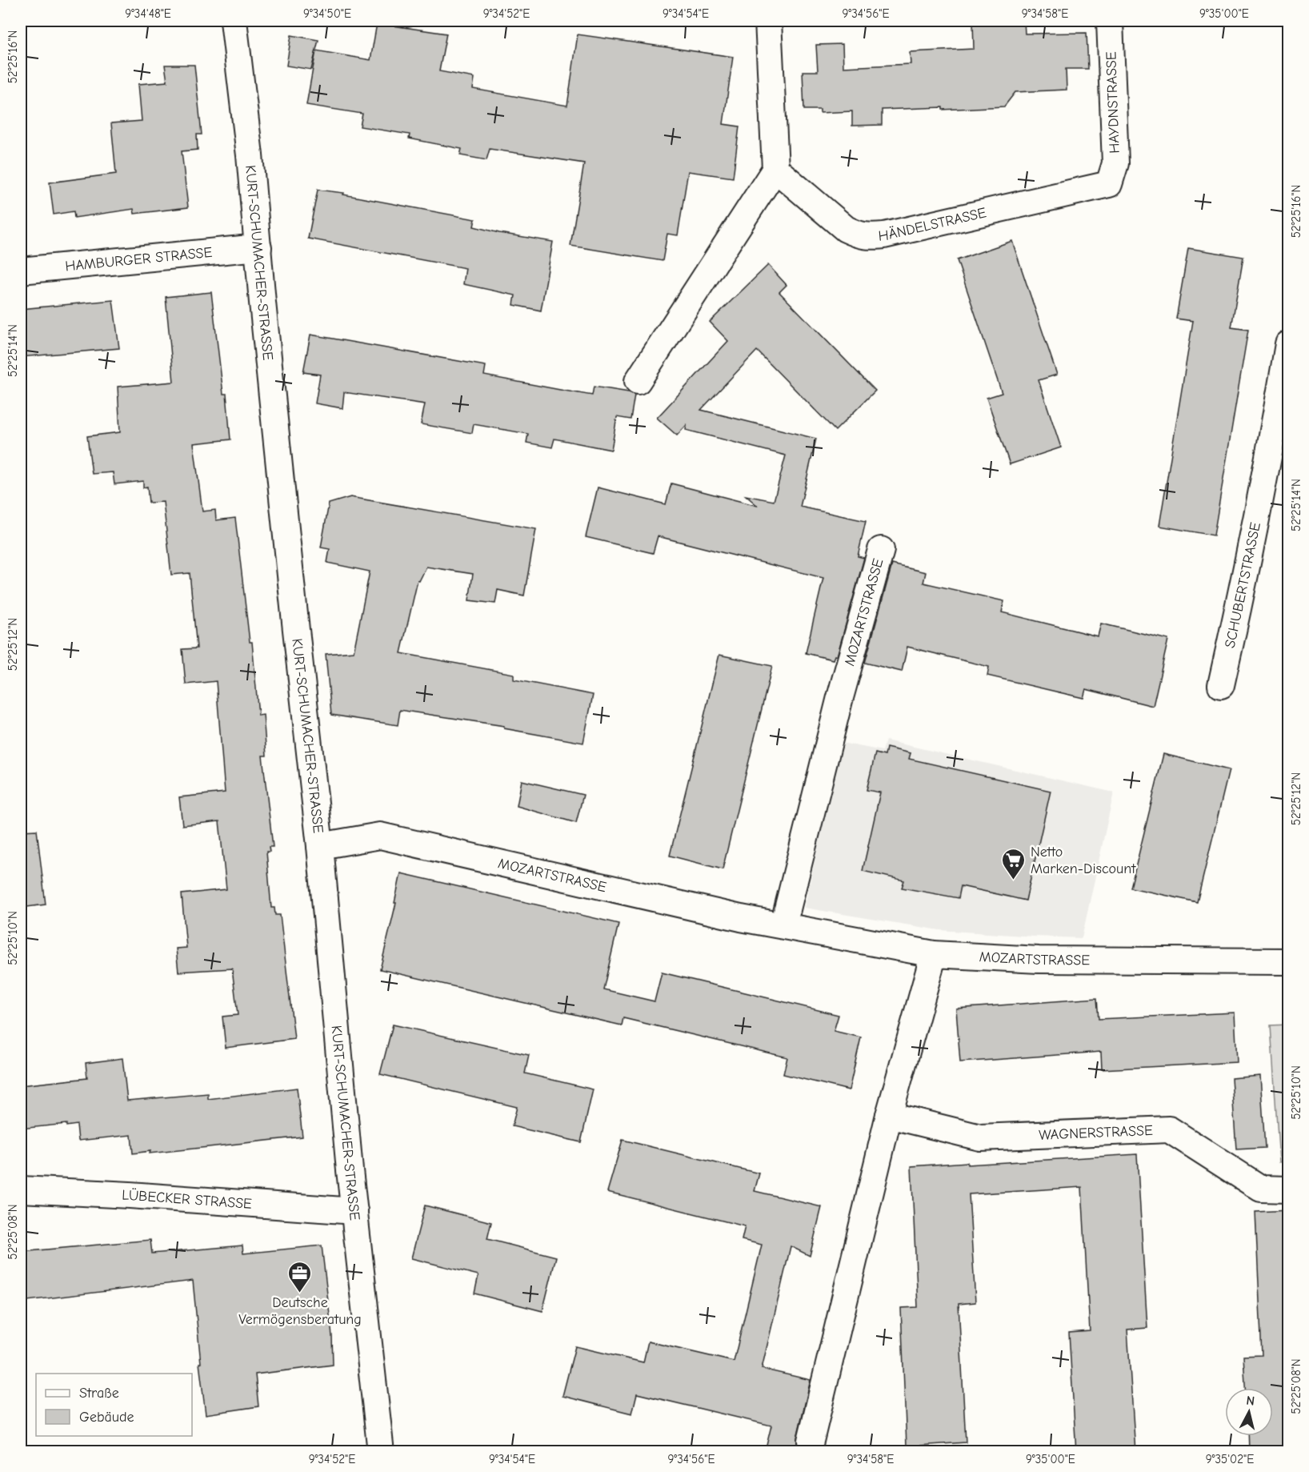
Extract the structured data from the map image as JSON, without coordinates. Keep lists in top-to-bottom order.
{
  "streets": {
    "street": [
      "HAYDNSTRASSE",
      "HÄNDELSTRASSE",
      "HAMBURGER STRASSE",
      "KURT-SCHUMACHER-STRASSE",
      "SCHUBERTSTRASSE",
      "MOZARTSTRASSE",
      "WAGNERSTRASSE",
      "LÜBECKER STRASSE"
    ]
  },
  "crossings": [
    ["HAYDNSTRASSE", "HÄNDELSTRASSE"],
    ["HAMBURGER STRASSE", "KURT-SCHUMACHER-STRASSE"],
    ["KURT-SCHUMACHER-STRASSE", "MOZARTSTRASSE"],
    ["KURT-SCHUMACHER-STRASSE", "LÜBECKER STRASSE"]
  ],
  "places": {
    "supermarket": ["Netto Marken-Discount"],
    "office": ["Deutsche Vermögensberatung"]
  },
  "legend": ["Straße", "Gebäude"],
  "north": "top",
  "coordinates": [
    "9°34'48\"E",
    "9°34'50\"E",
    "9°34'52\"E",
    "9°34'54\"E",
    "9°34'56\"E",
    "9°34'58\"E",
    "9°35'00\"E",
    "52°25'16\"N",
    "52°25'14\"N",
    "52°25'12\"N",
    "52°25'10\"N",
    "52°25'08\"N",
    "9°35'02\"E"
  ]
}
